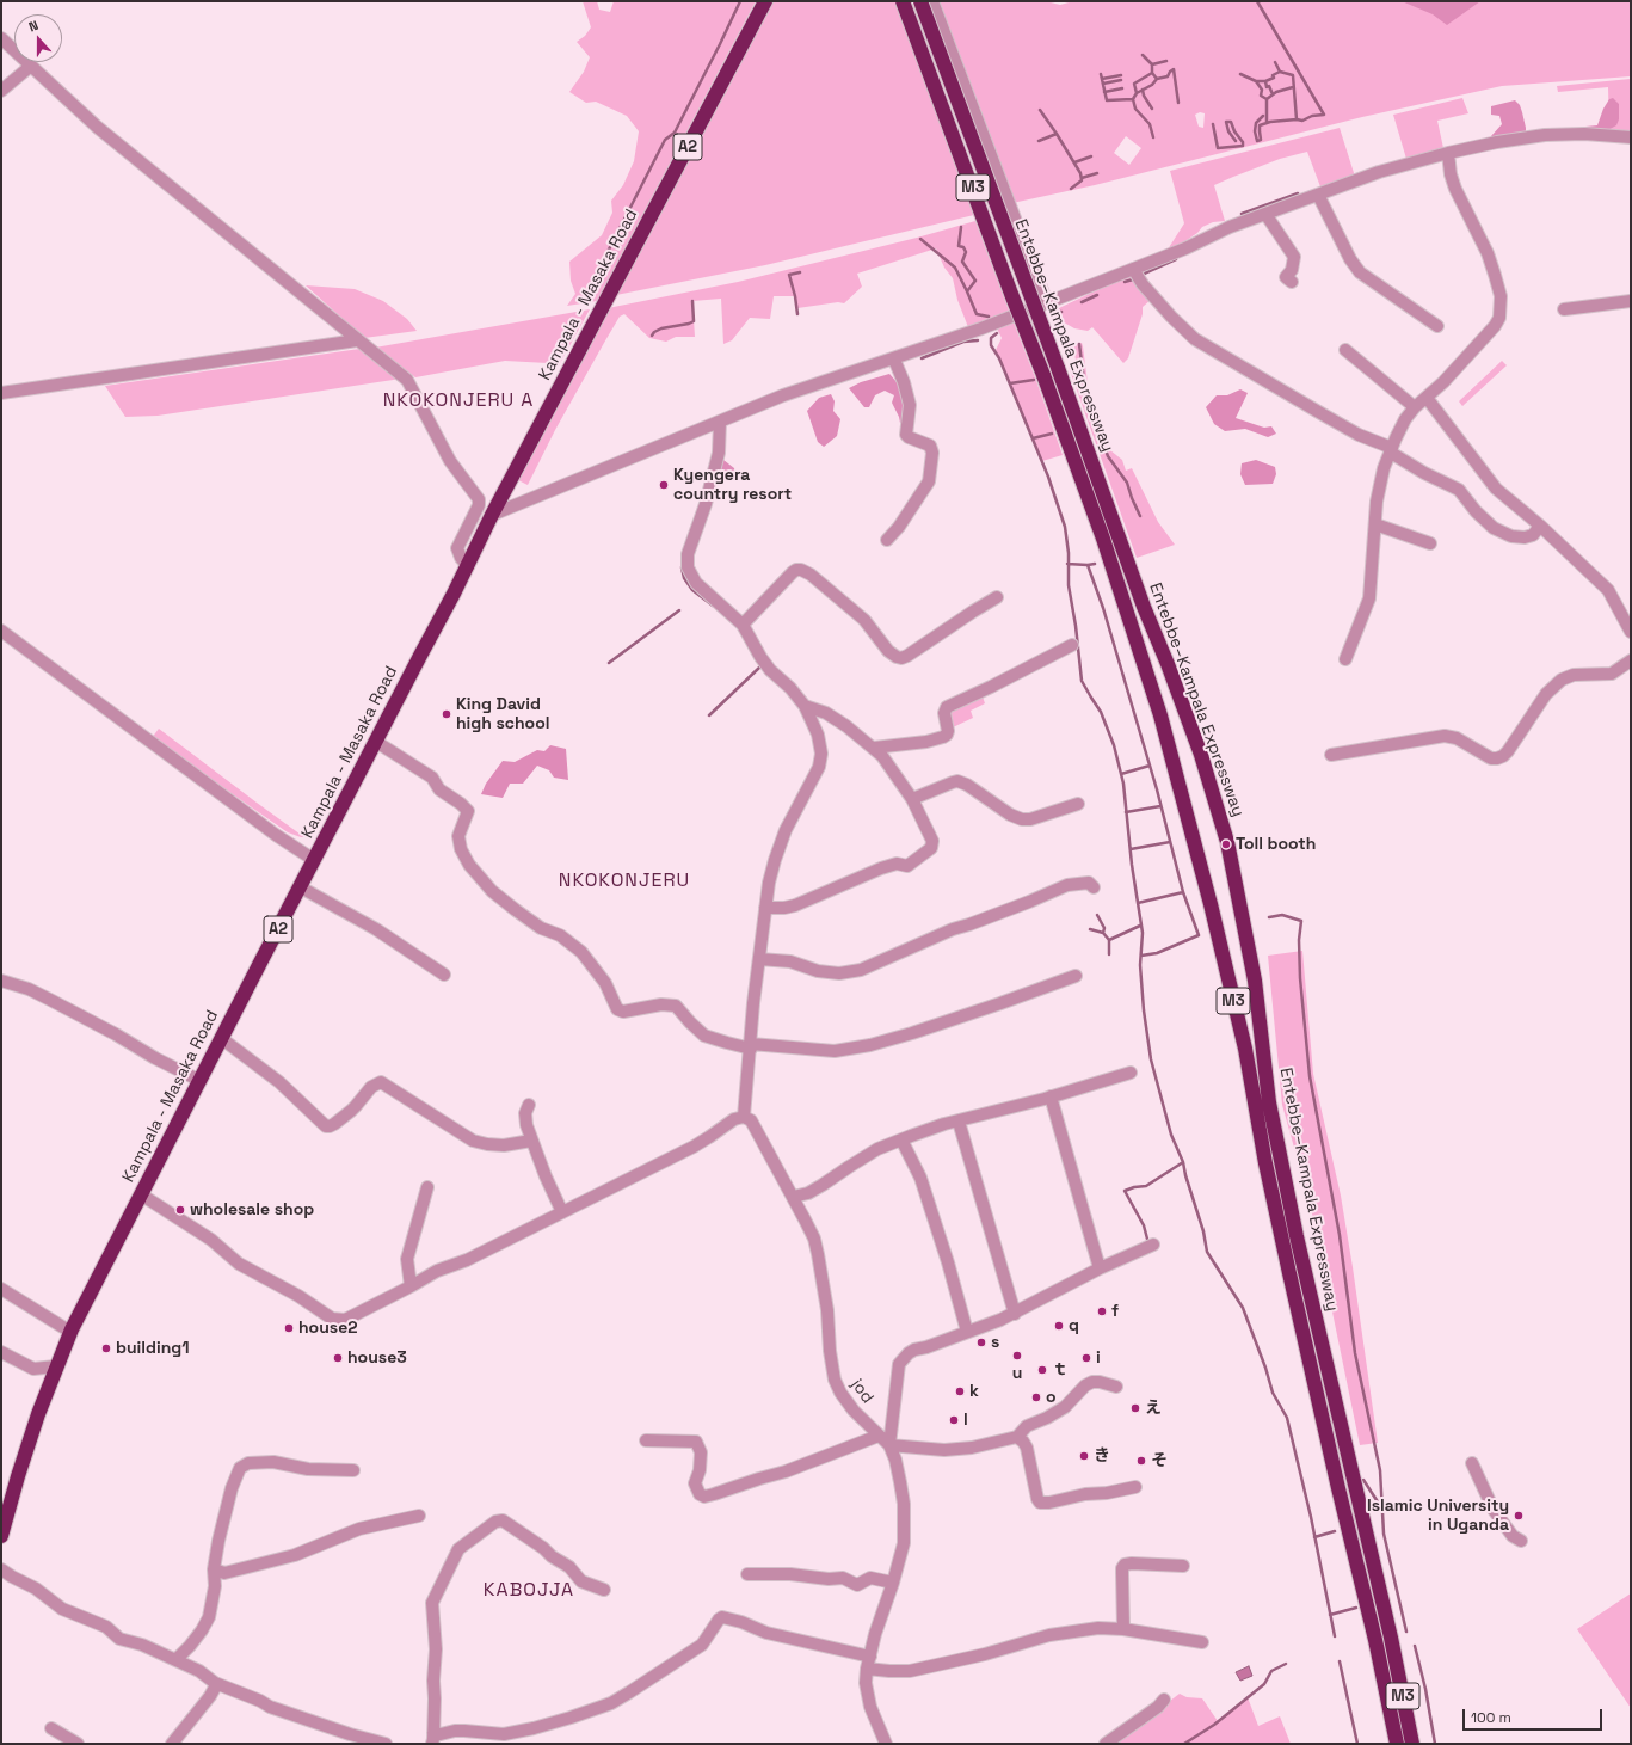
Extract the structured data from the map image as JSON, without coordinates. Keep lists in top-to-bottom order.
{
  "streets": {
    "highway": [
      "A2",
      "M3",
      "Kampala - Masaka Road",
      "Entebbe–Kampala Expressway"
    ],
    "street": ["jod"]
  },
  "districts": ["NKOKONJERU A", "NKOKONJERU", "KABOJJA"],
  "places": [
    "Kyengera country resort",
    "King David high school",
    "Toll booth",
    "wholesale shop",
    "f",
    "q",
    "house2",
    "s",
    "building1",
    "u",
    "house3",
    "i",
    "ｔ",
    "k",
    "o",
    "え",
    "l",
    "き",
    "そ",
    "Islamic University in Uganda"
  ],
  "scale_bar": "100 m",
  "north": "top"
}
